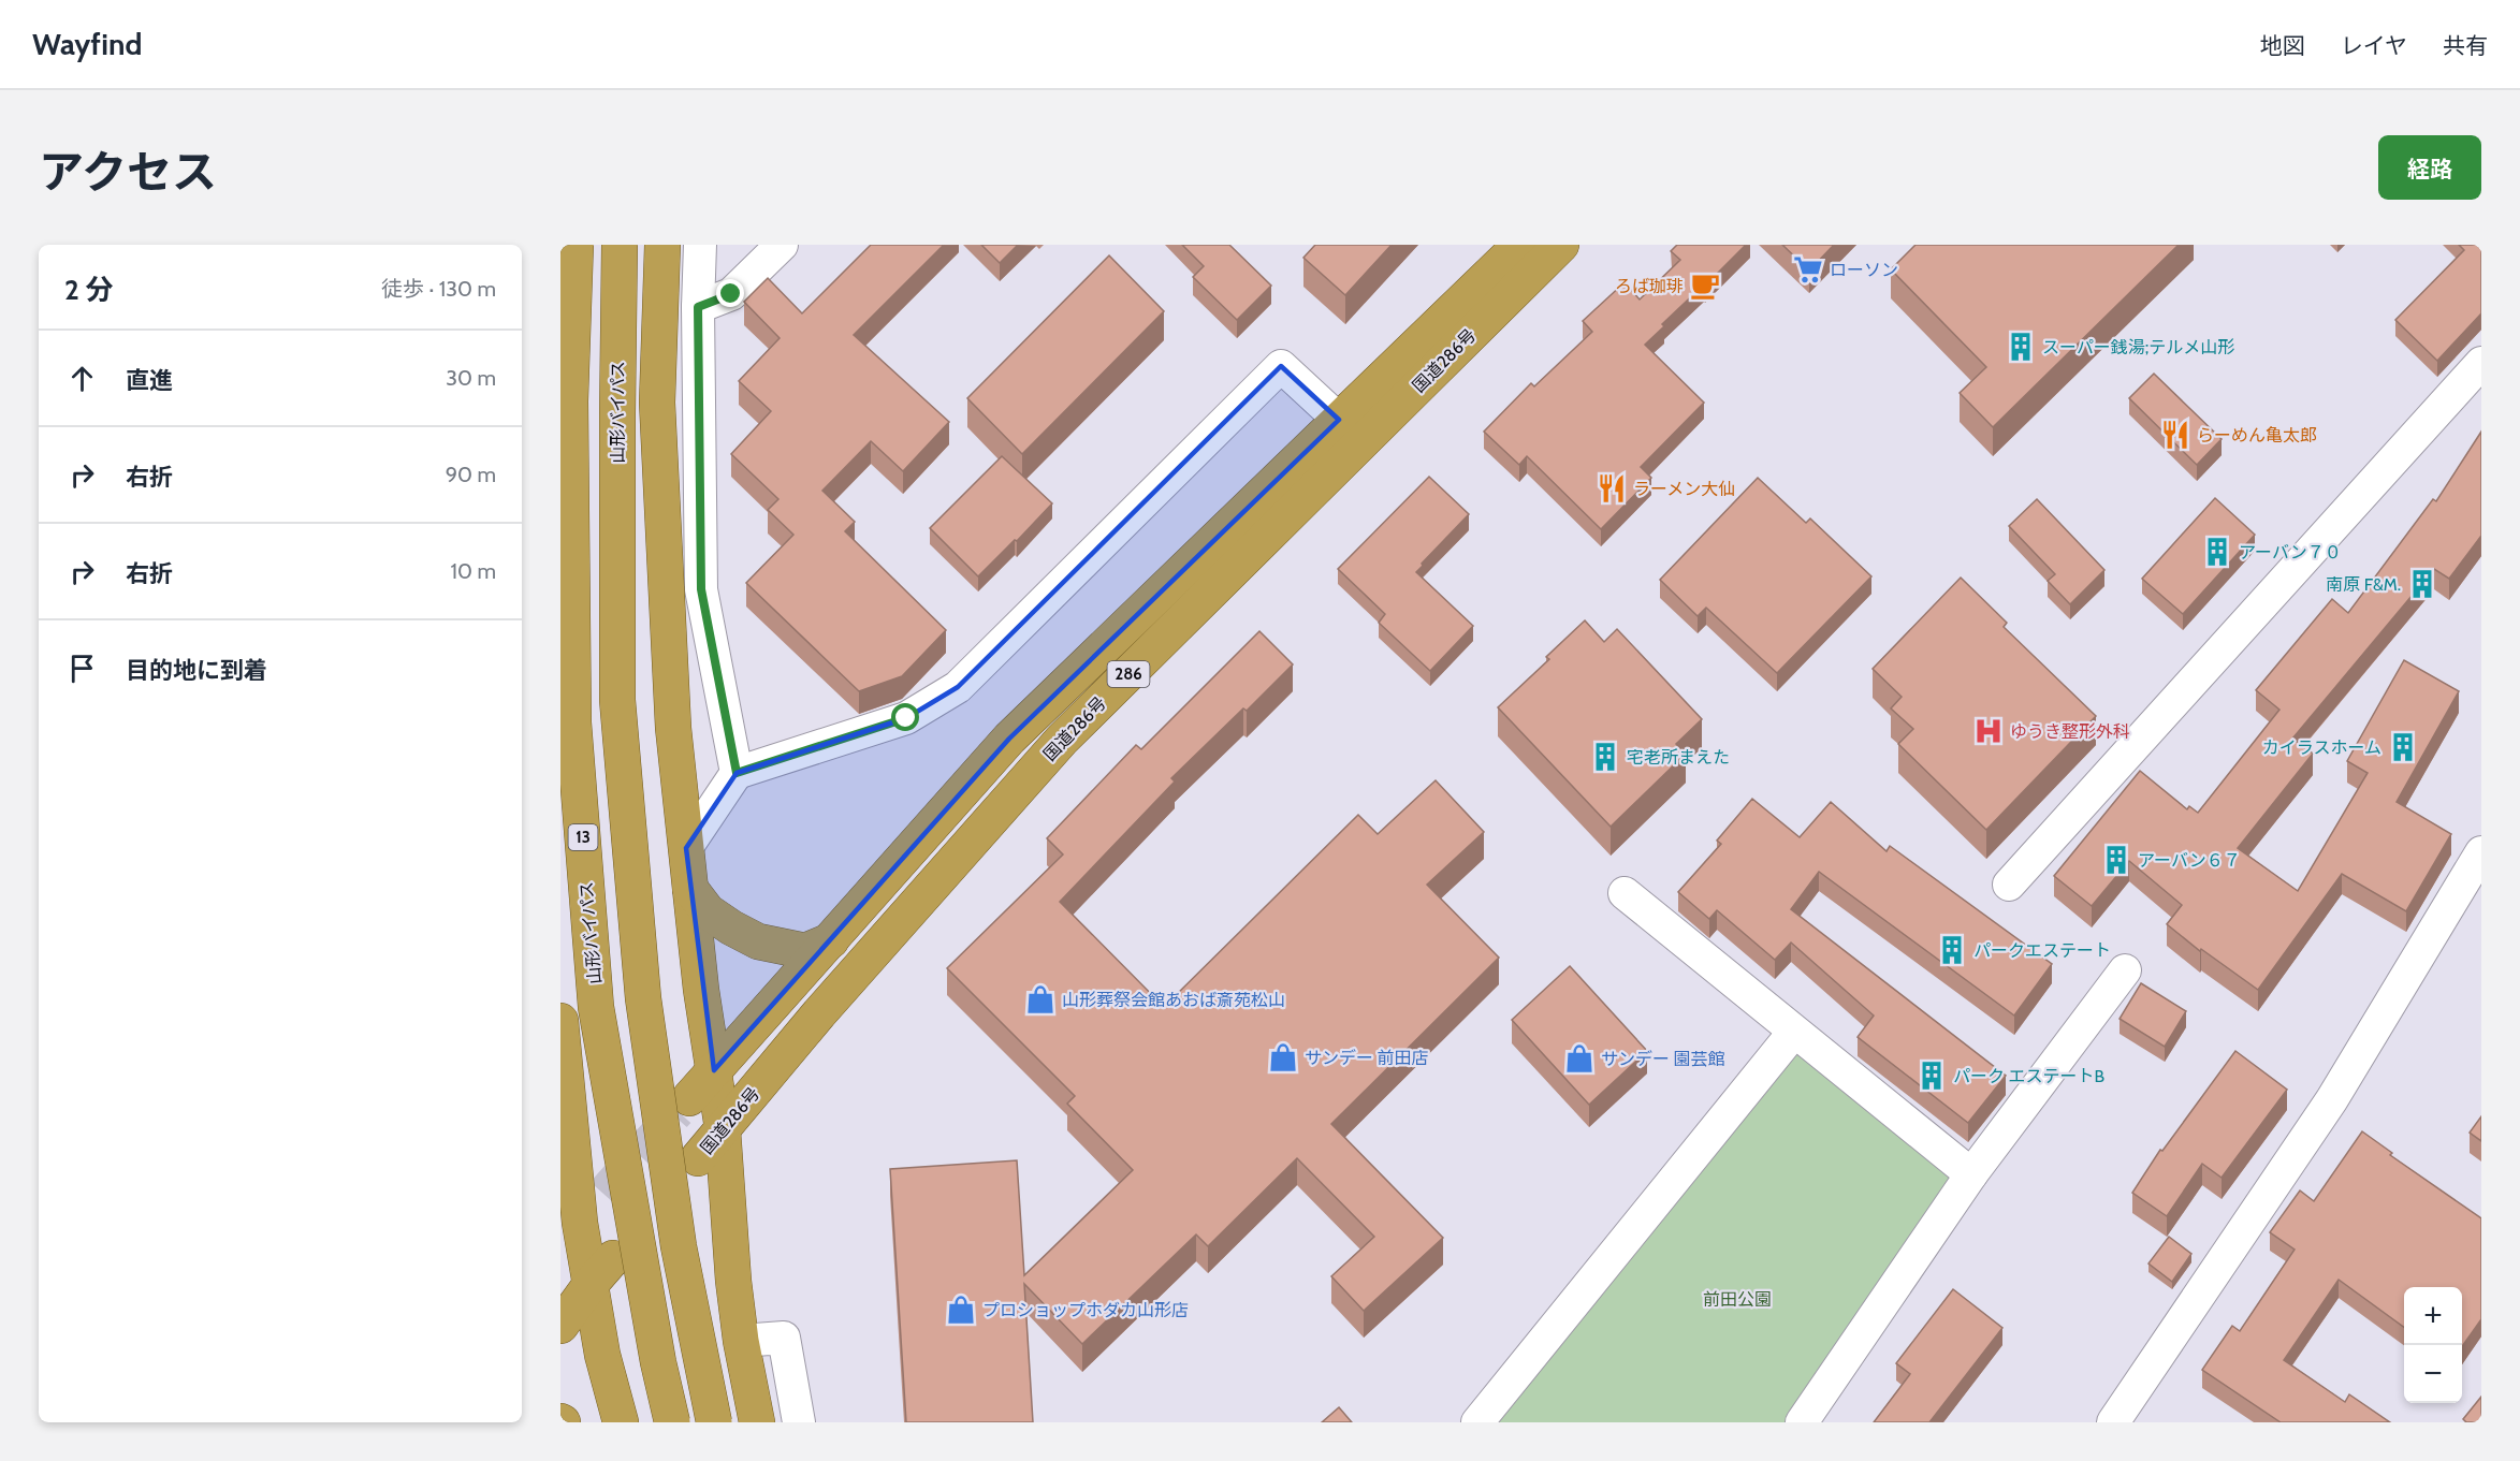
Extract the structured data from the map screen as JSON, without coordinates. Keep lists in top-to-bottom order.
{
  "streets": {
    "highway": [
      "国道286号",
      "山形バイパス",
      "286",
      "13"
    ]
  },
  "parks": ["前田公園"],
  "places": {
    "supermarket": ["ローソン"],
    "cafe": ["ろば珈琲"],
    "building": [
      "スーパー銭湯;テルメ山形",
      "アーバン７０",
      "南原 F&M.",
      "カイラスホーム",
      "宅老所まえた",
      "アーバン６７",
      "パークエステート",
      "パーク エステートB"
    ],
    "restaurant": ["らーめん亀太郎", "ラーメン大仙"],
    "hospital": ["ゆうき整形外科"],
    "shop": [
      "山形葬祭会館あおば斎苑松山",
      "サンデー 前田店",
      "サンデー 園芸館",
      "プロショップホダカ山形店"
    ]
  },
  "page": {
    "header": "Wayfind",
    "nav": ["地図", "レイヤ", "共有"],
    "title": "アクセス",
    "buttons": "経路",
    "heading": ["2 分", "徒歩 · 130 m"],
    "list": [
      ["直進", "30 m"],
      ["右折", "90 m"],
      ["右折", "10 m"],
      "目的地に到着"
    ],
    "map_buttons": ["+", "−"]
  }
}
